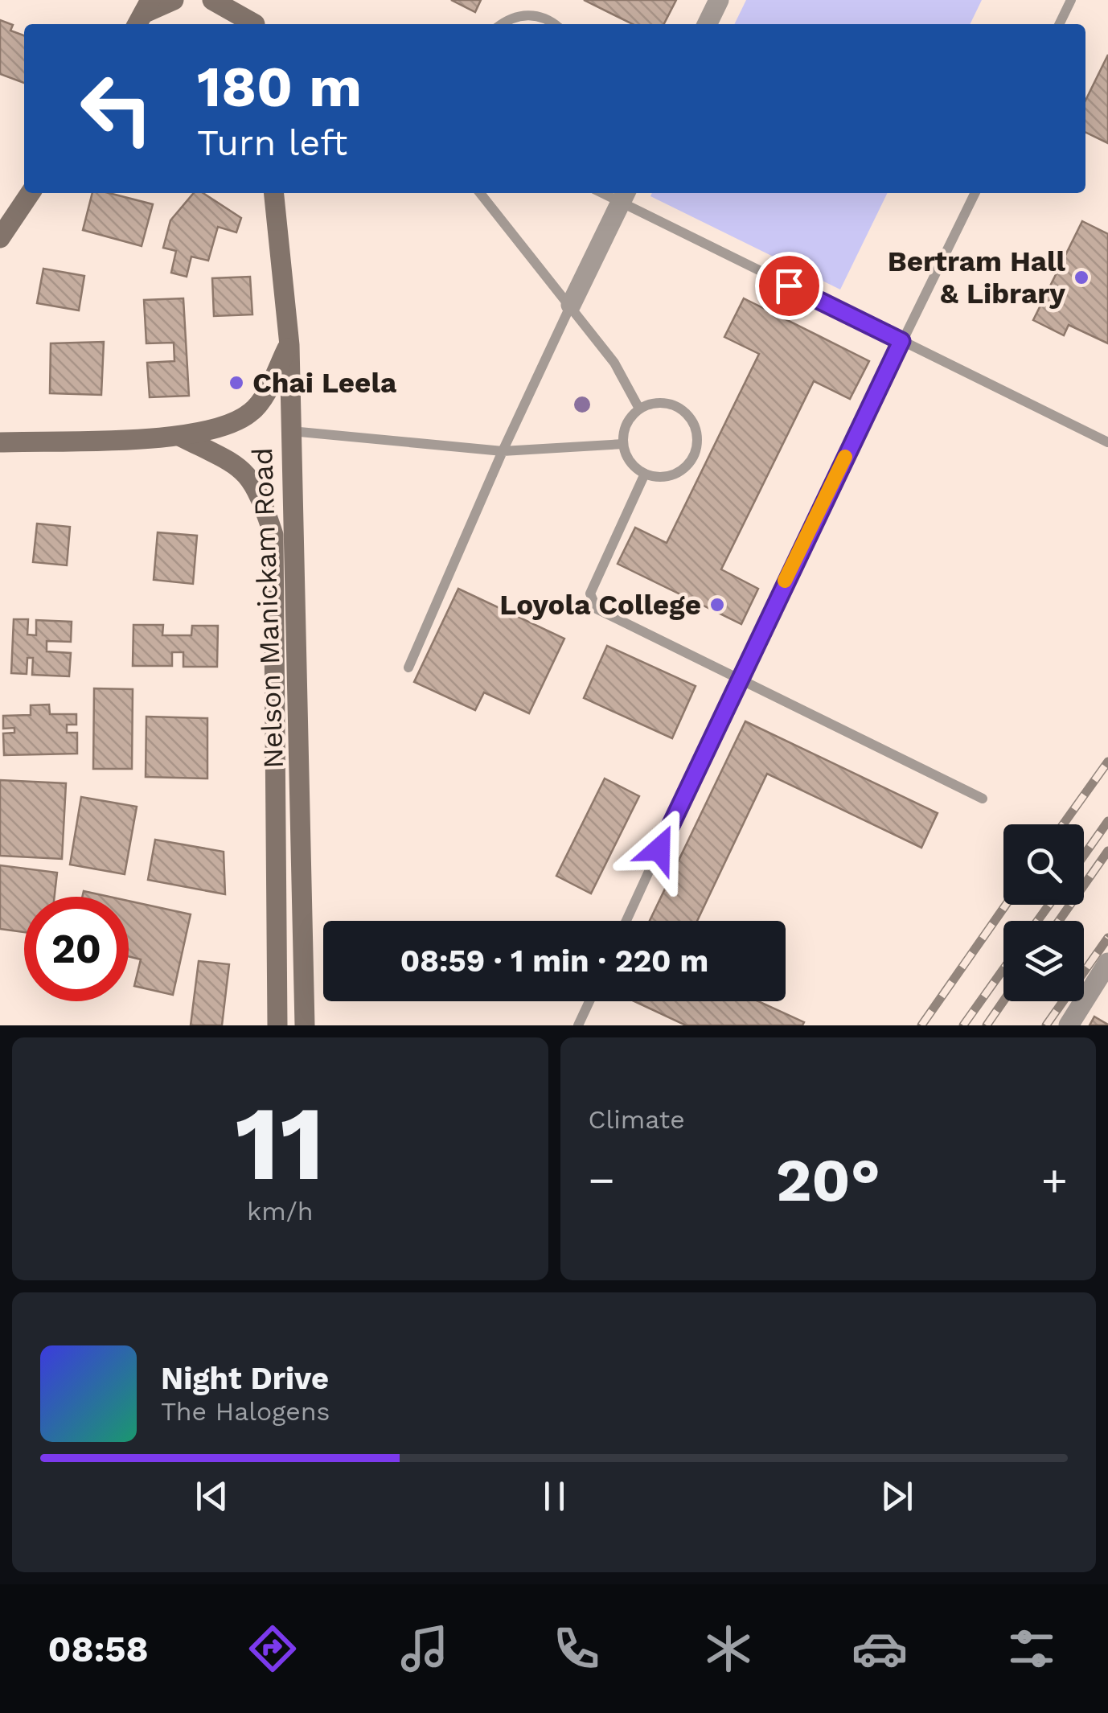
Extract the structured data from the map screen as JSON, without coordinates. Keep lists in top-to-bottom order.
{
  "streets": {
    "main road": ["Nelson Manickam Road"]
  },
  "places": ["Bertram Hall & Library", "Chai Leela", "Loyola College"],
  "page": {
    "turn": ["180 m", "Turn left"],
    "limit": "20",
    "trip": "08:59 · 1 min · 220 m",
    "tile": [
      ["11", "km/h"],
      "Climate"
    ],
    "heat": ["−", "20°", "+"],
    "song": ["Night Drive", "The Halogens"],
    "tabs": "08:58"
  }
}
